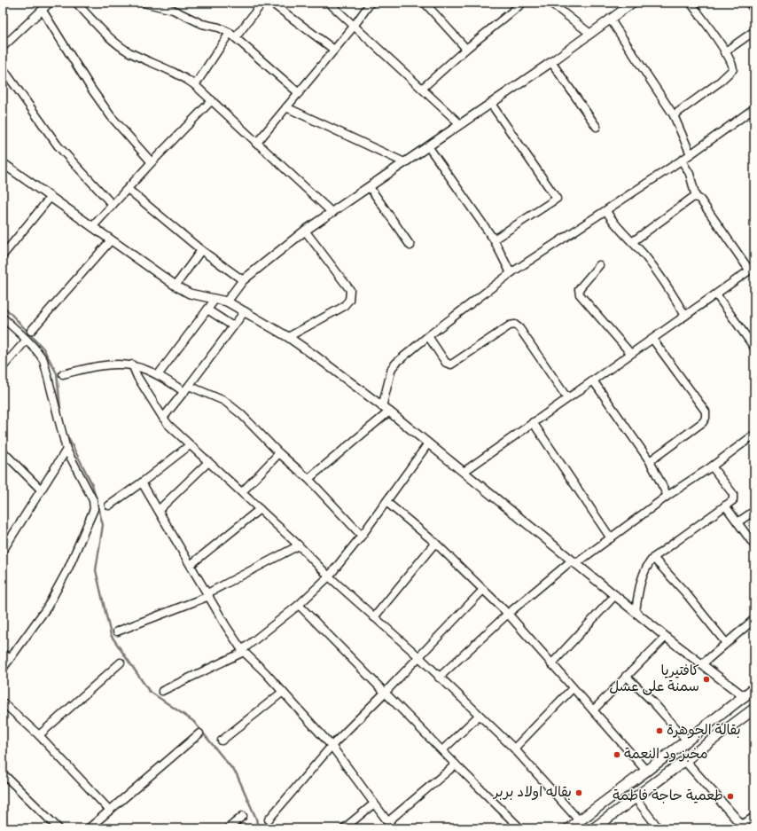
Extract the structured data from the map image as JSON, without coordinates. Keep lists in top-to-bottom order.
{
  "places": [
    "كافتيريا سمنة على عسل",
    "بقالة الجوهرة",
    "مخبز ود النعمة",
    "بقاله اولاد بربر",
    "طعمية حاجة فاطمة"
  ]
}
